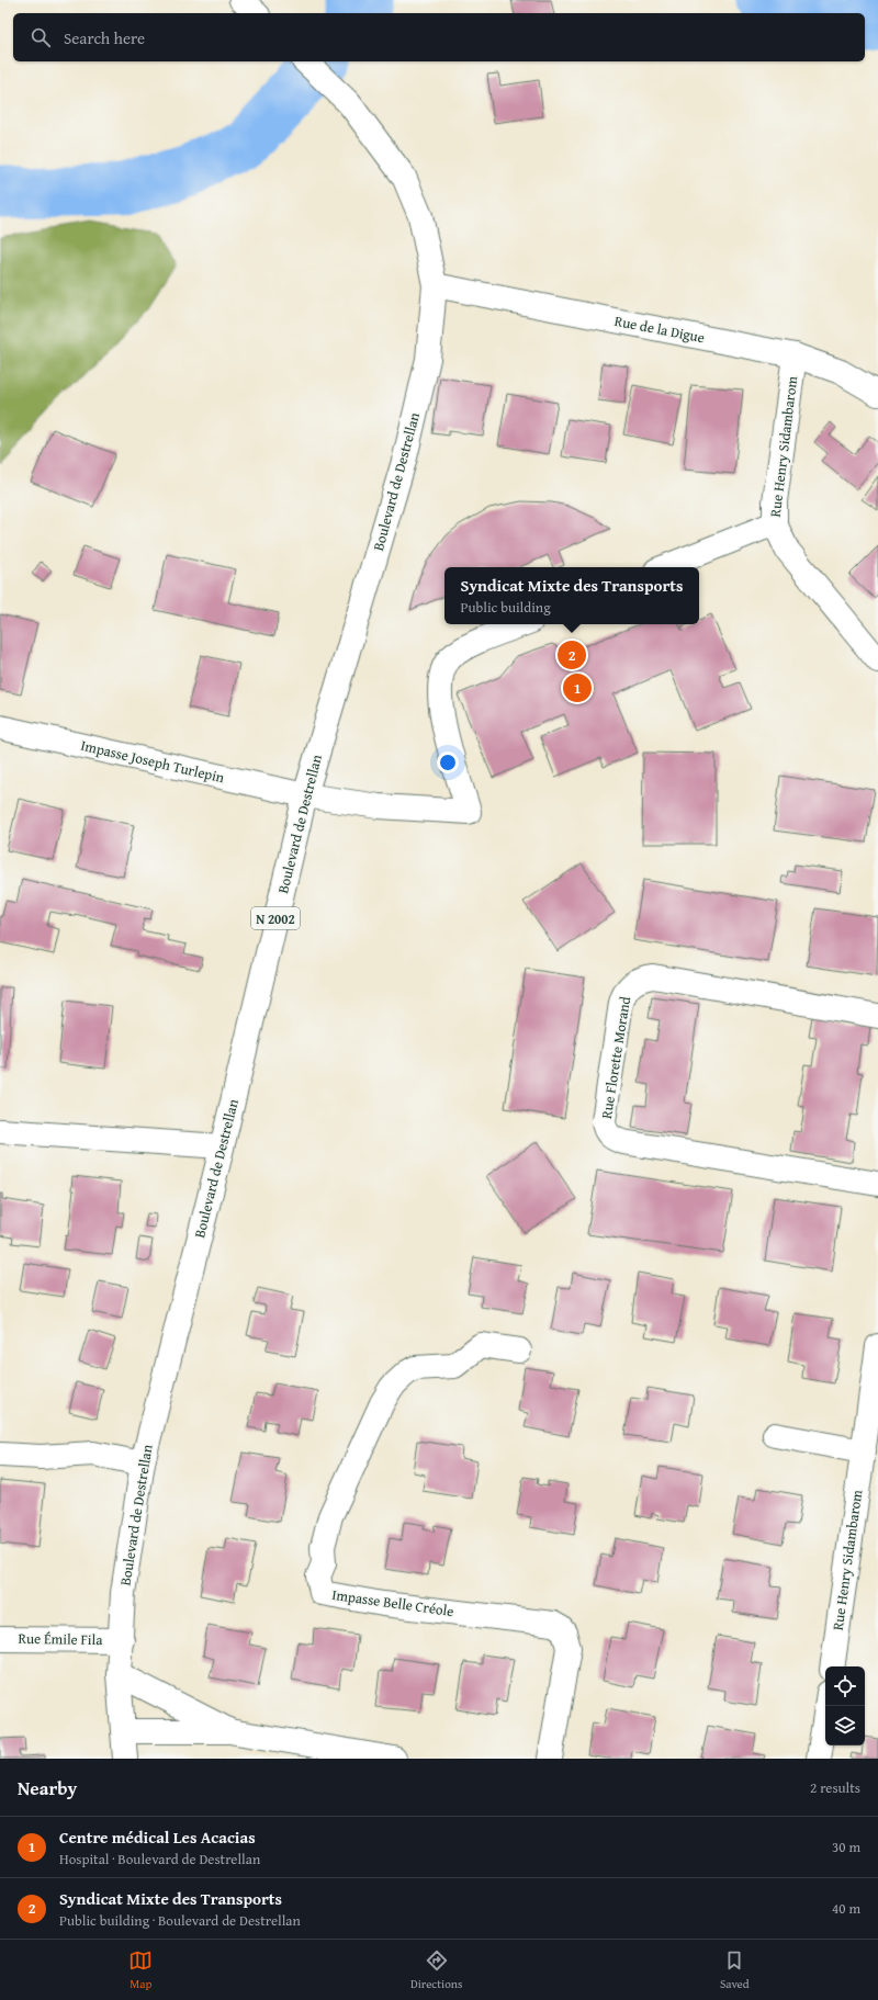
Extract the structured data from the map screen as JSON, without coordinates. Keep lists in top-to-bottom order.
{
  "streets": {
    "street": [
      "Rue de la Digue",
      "Rue Henry Sidambarom",
      "Boulevard de Destrellan",
      "Impasse Joseph Turlepin",
      "N 2002",
      "Rue Florette Morand",
      "Impasse Belle Créole",
      "Rue Émile Fila"
    ]
  },
  "crossings": [
    ["Rue de la Digue", "Rue Henry Sidambarom"],
    ["Rue de la Digue", "Boulevard de Destrellan"],
    ["Boulevard de Destrellan", "Impasse Joseph Turlepin"],
    ["Boulevard de Destrellan", "Rue Émile Fila"]
  ],
  "page": {
    "search": "Search here",
    "popup": ["Syndicat Mixte des Transports", "Public building"],
    "pins": ["2", "1"],
    "heading": ["Nearby", "2 results"],
    "list": [
      {
        "mark": "1",
        "name": "Centre médical Les Acacias",
        "note": "Hospital · Boulevard de Destrellan",
        "value": "30 m"
      },
      {
        "mark": "2",
        "name": "Syndicat Mixte des Transports",
        "note": "Public building · Boulevard de Destrellan",
        "value": "40 m"
      }
    ],
    "nav": ["Map", "Directions", "Saved"]
  }
}
